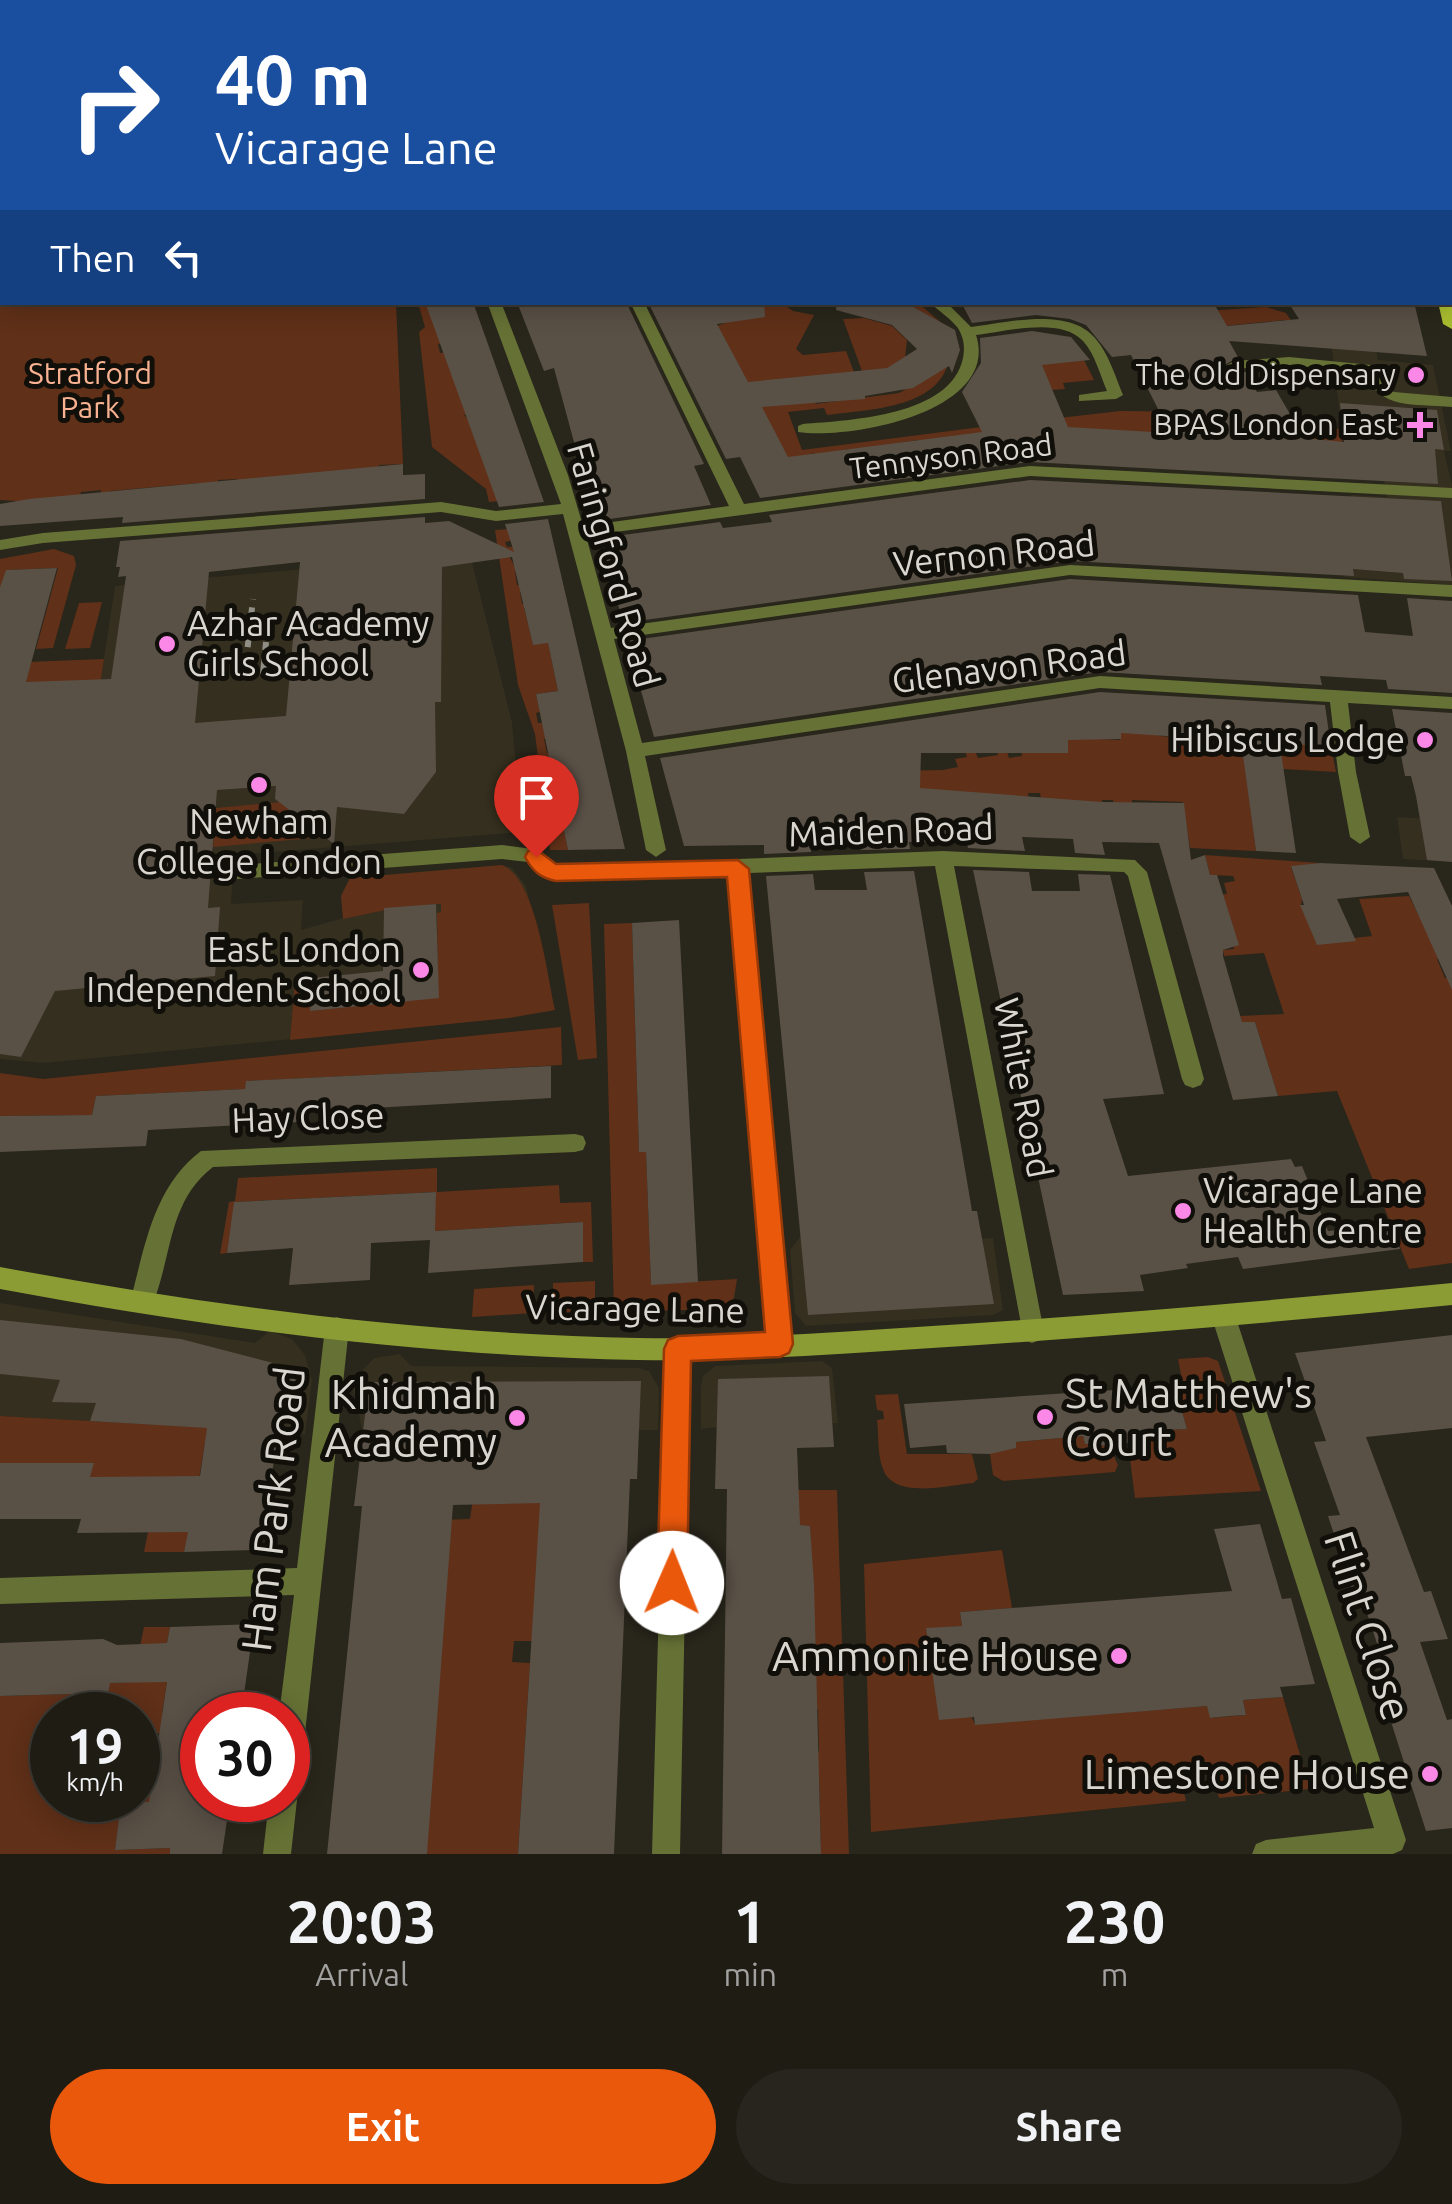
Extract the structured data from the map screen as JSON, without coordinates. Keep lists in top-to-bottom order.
{
  "streets": {
    "main road": ["Vicarage Lane"],
    "street": [
      "Tennyson Road",
      "Vernon Road",
      "Faringford Road",
      "Glenavon Road",
      "Maiden Road",
      "White Road",
      "Hay Close",
      "Ham Park Road",
      "Flint Close"
    ]
  },
  "crossings": [
    ["Tennyson Road", "Faringford Road"],
    ["Vernon Road", "Faringford Road"],
    ["Faringford Road", "Glenavon Road"],
    ["Maiden Road", "White Road"],
    ["White Road", "Vicarage Lane"],
    ["Hay Close", "Vicarage Lane"],
    ["Vicarage Lane", "Ham Park Road"],
    ["Vicarage Lane", "Flint Close"]
  ],
  "parks": ["Stratford Park"],
  "places": {
    "other": [
      "The Old Dispensary",
      "Azhar Academy Girls School",
      "Hibiscus Lodge",
      "Newham College London",
      "East London Independent School",
      "Vicarage Lane Health Centre",
      "St Matthew's Court",
      "Khidmah Academy",
      "Ammonite House",
      "Limestone House"
    ],
    "health": ["BPAS London East"]
  },
  "page": {
    "turn": ["40 m", "Vicarage Lane"],
    "then": "Then",
    "speed": "19 km/h",
    "limit": "30",
    "eta": [
      "20:03",
      "Arrival",
      "1",
      "min",
      "230",
      "m"
    ],
    "buttons": ["Exit", "Share"]
  }
}
